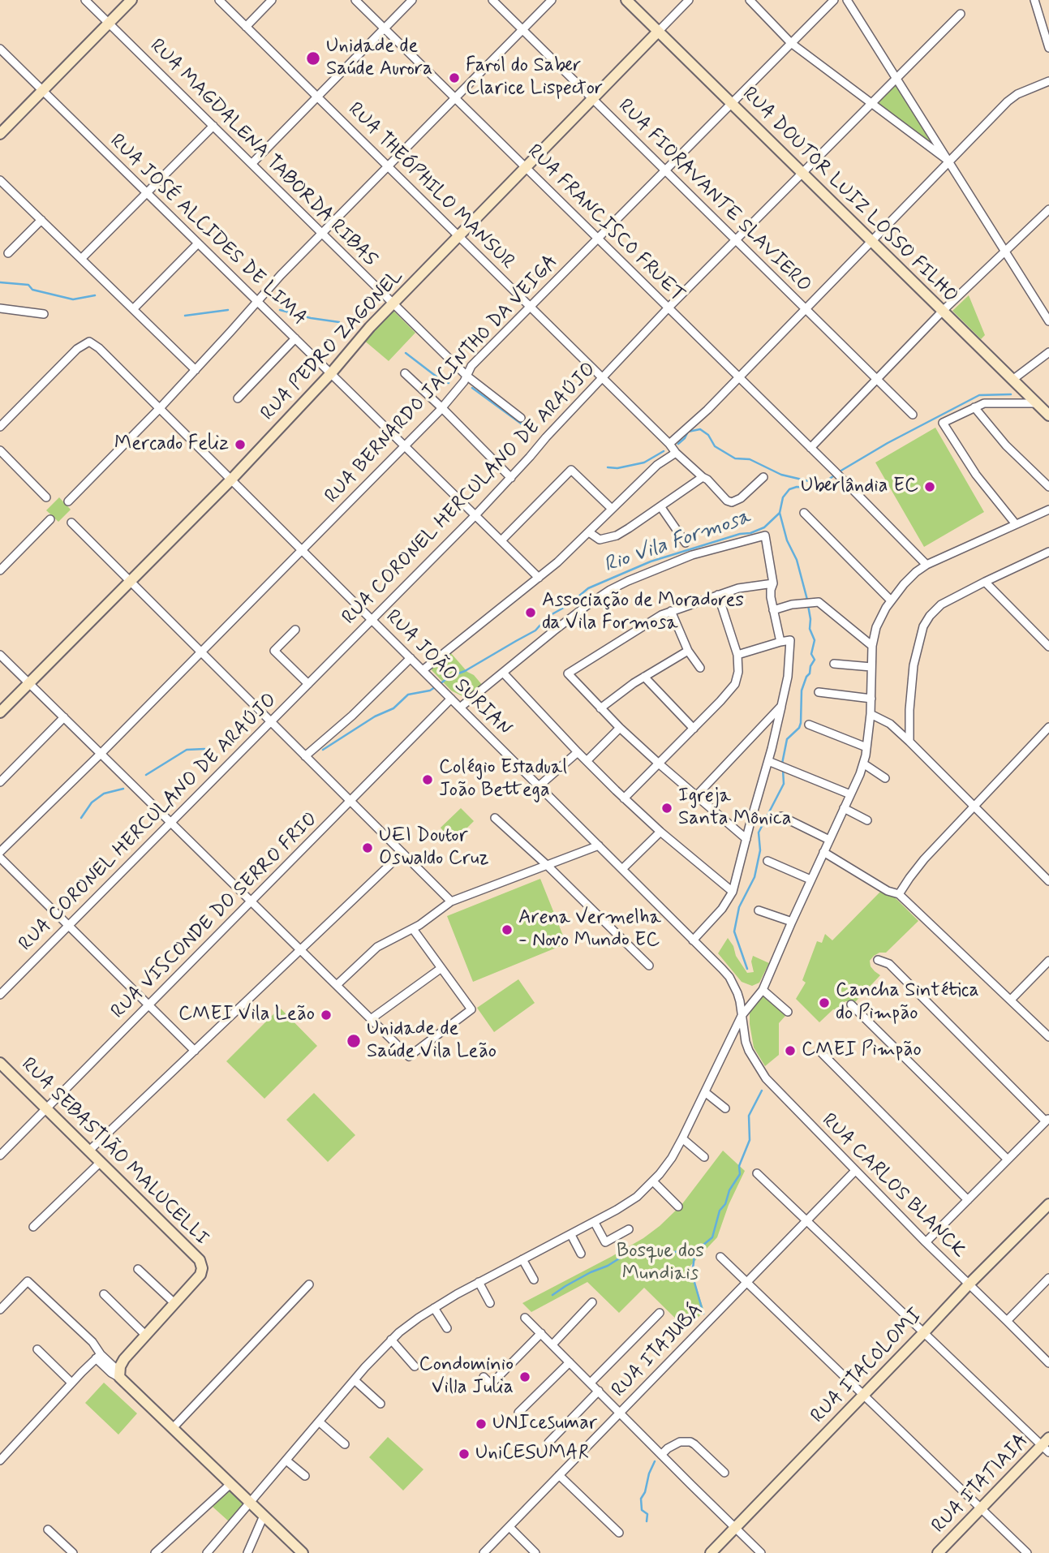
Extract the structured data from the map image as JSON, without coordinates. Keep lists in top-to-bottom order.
{
  "streets": {
    "street": [
      "RUA MAGDALENA TABORDA RIBAS",
      "RUA THEÓPHILO MANSUR",
      "RUA DOUTOR LUIZ LOSSO FILHO",
      "RUA FIORAVANTE SLAVIERO",
      "RUA FRANCISCO FRUET",
      "RUA JOSÉ ALCIDES DE LIMA",
      "RUA PEDRO ZAGONEL",
      "RUA BERNARDO JACINTHO DA VEIGA",
      "RUA CORONEL HERCULANO DE ARAÚJO",
      "RUA JOÃO SURIAN",
      "RUA VISCONDE DO SERRO FRIO",
      "RUA SEBASTIÃO MALUCELLI",
      "RUA CARLOS BLANCK",
      "RUA ITAJUBÁ",
      "RUA ITACOLOMI",
      "RUA ITATIAIA"
    ]
  },
  "crossings": [
    ["RUA MAGDALENA TABORDA RIBAS", "RUA PEDRO ZAGONEL"],
    ["RUA MAGDALENA TABORDA RIBAS", "RUA BERNARDO JACINTHO DA VEIGA"],
    ["RUA THEÓPHILO MANSUR", "RUA PEDRO ZAGONEL"],
    ["RUA THEÓPHILO MANSUR", "RUA BERNARDO JACINTHO DA VEIGA"],
    ["RUA THEÓPHILO MANSUR", "RUA CORONEL HERCULANO DE ARAÚJO"],
    ["RUA DOUTOR LUIZ LOSSO FILHO", "RUA PEDRO ZAGONEL"],
    ["RUA DOUTOR LUIZ LOSSO FILHO", "RUA BERNARDO JACINTHO DA VEIGA"],
    ["RUA DOUTOR LUIZ LOSSO FILHO", "RUA CORONEL HERCULANO DE ARAÚJO"],
    ["RUA FIORAVANTE SLAVIERO", "RUA PEDRO ZAGONEL"],
    ["RUA FIORAVANTE SLAVIERO", "RUA BERNARDO JACINTHO DA VEIGA"],
    ["RUA FIORAVANTE SLAVIERO", "RUA CORONEL HERCULANO DE ARAÚJO"],
    ["RUA FRANCISCO FRUET", "RUA PEDRO ZAGONEL"],
    ["RUA FRANCISCO FRUET", "RUA BERNARDO JACINTHO DA VEIGA"],
    ["RUA FRANCISCO FRUET", "RUA CORONEL HERCULANO DE ARAÚJO"],
    ["RUA JOSÉ ALCIDES DE LIMA", "RUA PEDRO ZAGONEL"],
    ["RUA JOSÉ ALCIDES DE LIMA", "RUA BERNARDO JACINTHO DA VEIGA"],
    ["RUA JOSÉ ALCIDES DE LIMA", "RUA CORONEL HERCULANO DE ARAÚJO"],
    ["RUA PEDRO ZAGONEL", "RUA JOÃO SURIAN"],
    ["RUA BERNARDO JACINTHO DA VEIGA", "RUA JOÃO SURIAN"],
    ["RUA CORONEL HERCULANO DE ARAÚJO", "RUA JOÃO SURIAN"],
    ["RUA JOÃO SURIAN", "RUA VISCONDE DO SERRO FRIO"],
    ["RUA JOÃO SURIAN", "RUA CARLOS BLANCK"],
    ["RUA VISCONDE DO SERRO FRIO", "RUA SEBASTIÃO MALUCELLI"],
    ["RUA CARLOS BLANCK", "RUA ITAJUBÁ"],
    ["RUA CARLOS BLANCK", "RUA ITACOLOMI"]
  ],
  "water": ["Rio Vila Formosa"],
  "parks": ["Bosque dos Mundiais"],
  "places": [
    "Unidade de Saúde Aurora",
    "Farol do Saber Clarice Lispector",
    "Mercado Feliz",
    "Uberlândia EC",
    "Associação de Moradores da Vila Formosa",
    "Colégio Estadual João Bettega",
    "Igreja Santa Mônica",
    "UEI Doutor Oswaldo Cruz",
    "Arena Vermelha - Novo Mundo EC",
    "Cancha Sintética do Pimpão",
    "CMEI Vila Leão",
    "Unidade de Saúde Vila Leão",
    "CMEI Pimpão",
    "Condominio Villa Julia",
    "UNIcesumar",
    "UniCESUMAR"
  ]
}
